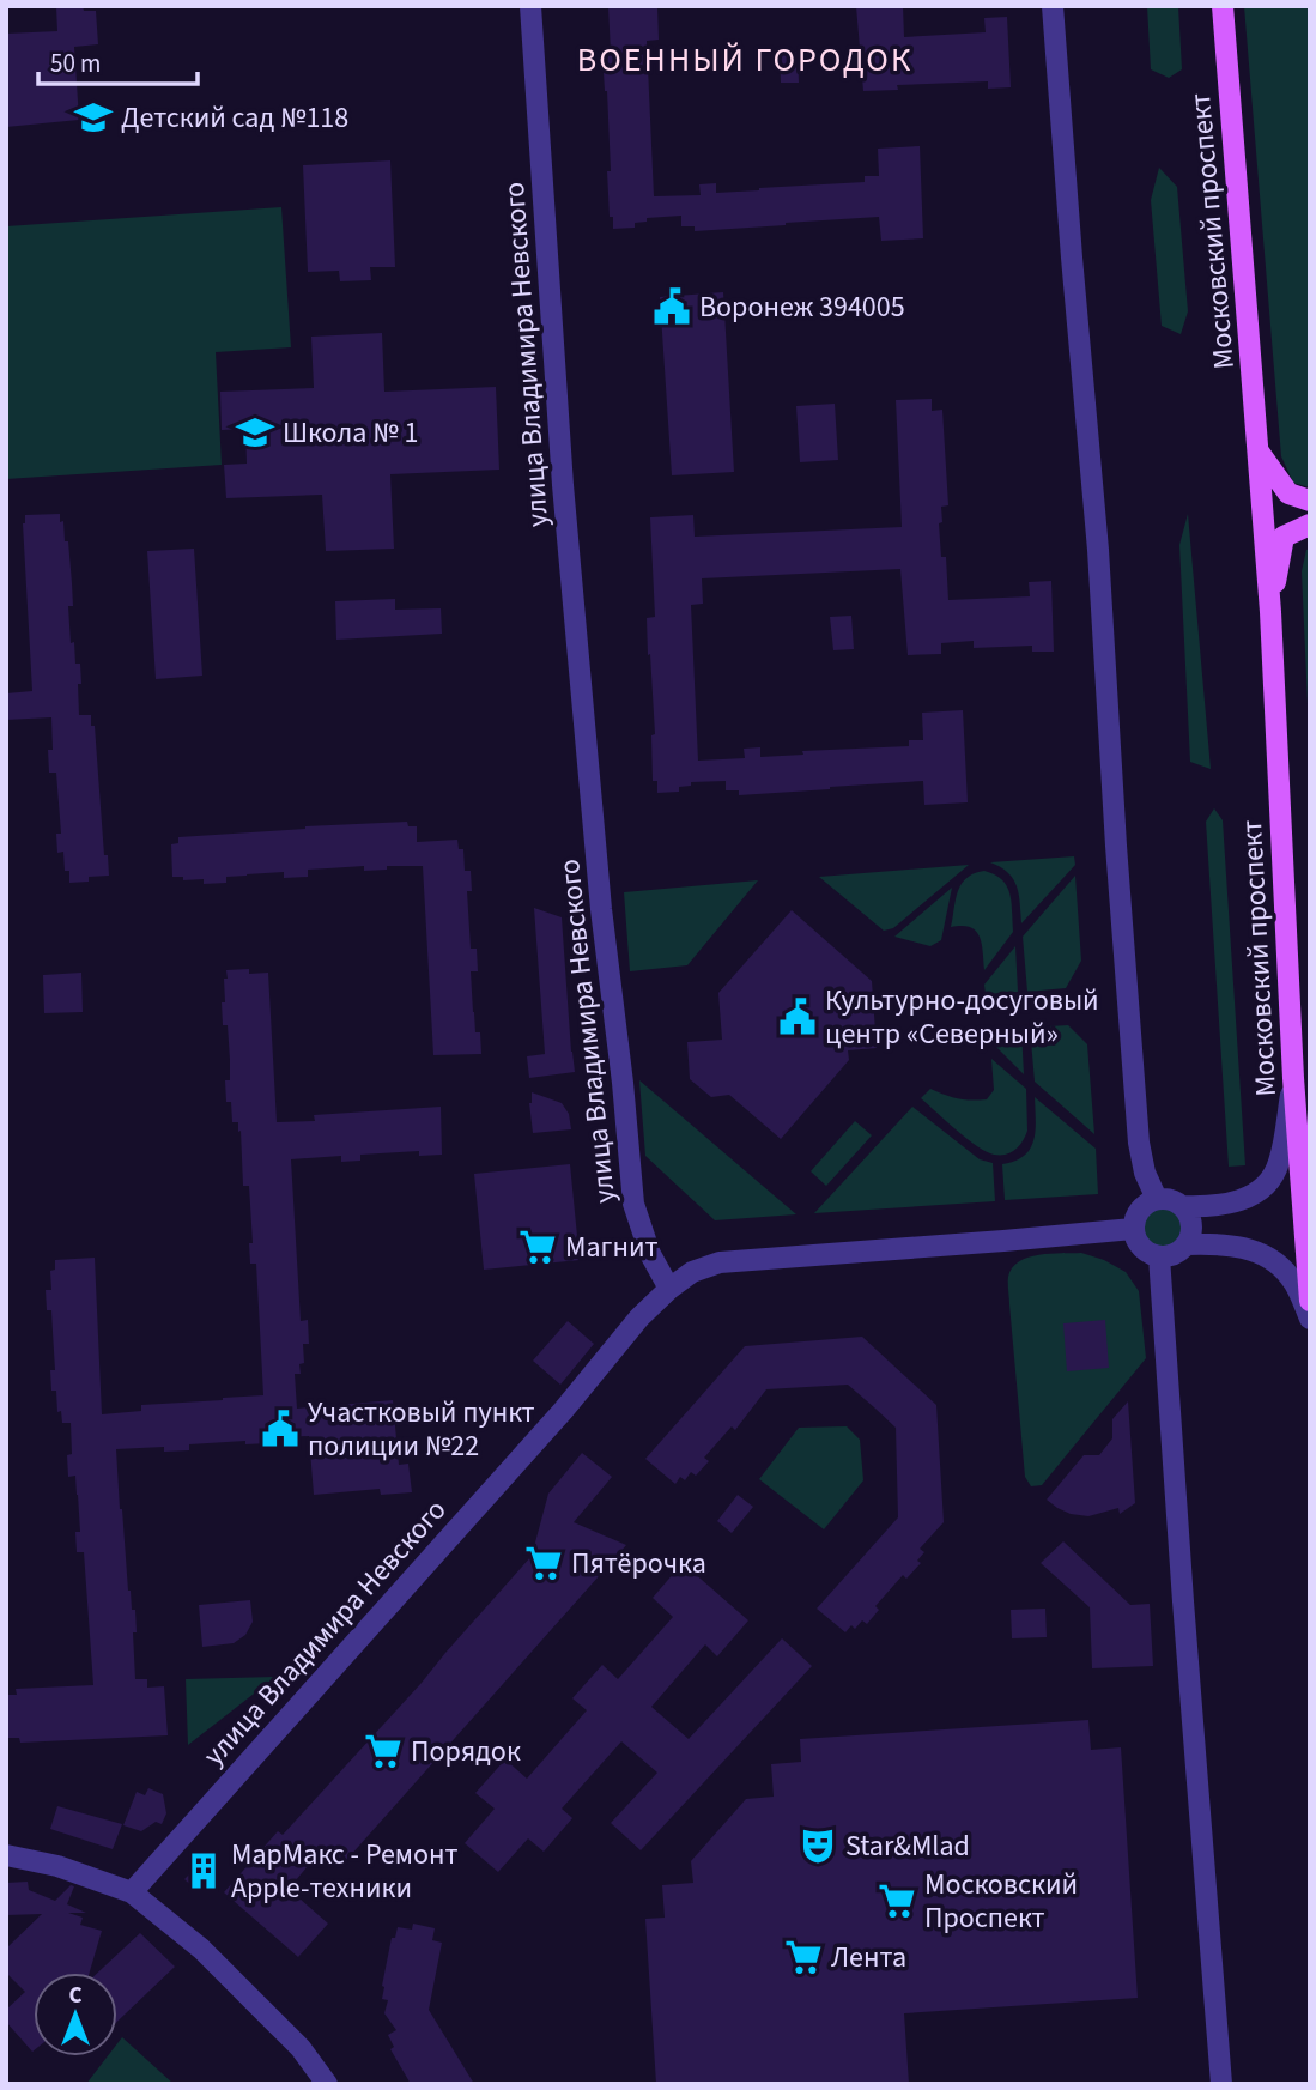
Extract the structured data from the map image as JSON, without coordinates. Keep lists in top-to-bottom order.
{
  "streets": {
    "main road": ["Московский проспект"],
    "street": ["улица Владимира Невского"]
  },
  "districts": ["ВОЕННЫЙ ГОРОДОК"],
  "places": {
    "school or university": ["Детский сад №118", "Школа № 1"],
    "public building": ["Воронеж 394005", "Культурно-досуговый центр «Северный»", "Участковый пункт полиции №22"],
    "supermarket": [
      "Магнит",
      "Пятёрочка",
      "Порядок",
      "Московский Проспект",
      "Лента"
    ],
    "theatre": ["Star&Mlad"],
    "building": ["МарМакс - Ремонт Apple-техники"]
  },
  "scale_bar": "50 m",
  "north": "top"
}
